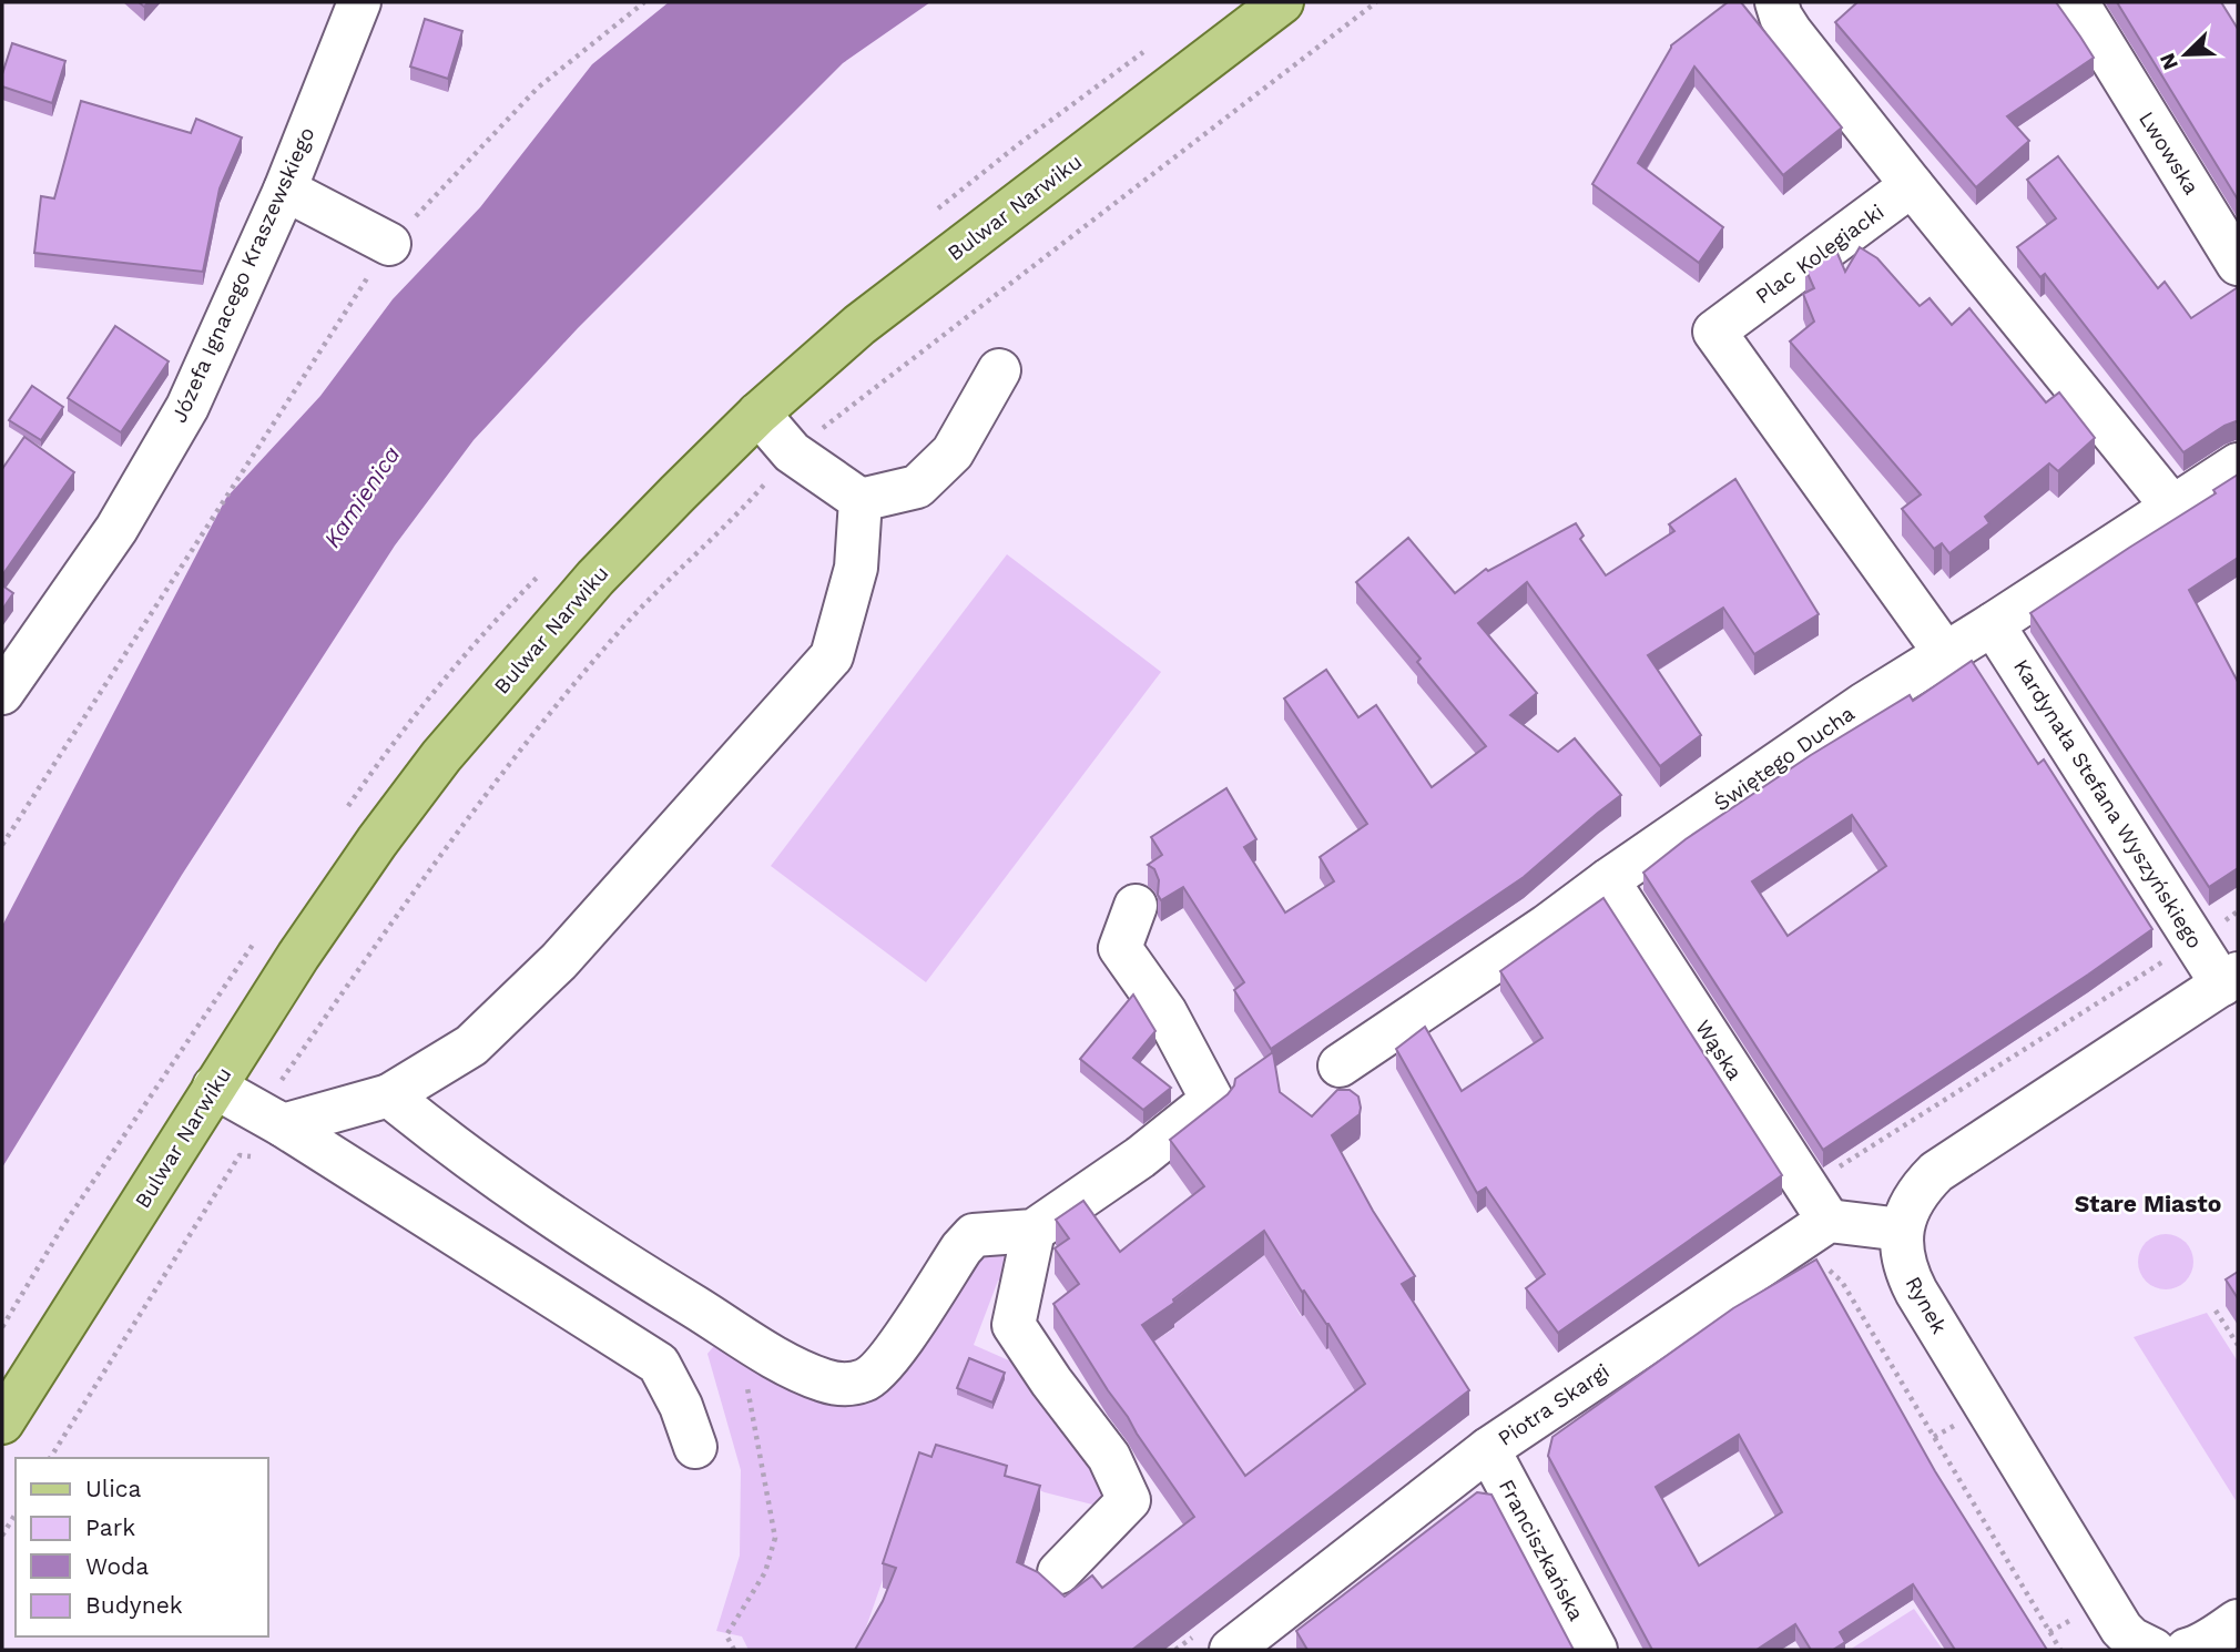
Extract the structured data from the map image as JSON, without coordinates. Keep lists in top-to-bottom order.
{
  "streets": {
    "main road": ["Bulwar Narwiku"],
    "street": [
      "Lwowska",
      "Plac Kolegiacki",
      "Józefa Ignacego Kraszewskiego",
      "Świętego Ducha",
      "Kardynała Stefana Wyszyńskiego",
      "Wąska",
      "Rynek",
      "Piotra Skargi",
      "Franciszkańska"
    ]
  },
  "crossings": [
    ["Plac Kolegiacki", "Świętego Ducha"],
    ["Świętego Ducha", "Kardynała Stefana Wyszyńskiego"],
    ["Świętego Ducha", "Wąska"],
    ["Kardynała Stefana Wyszyńskiego", "Rynek"],
    ["Wąska", "Piotra Skargi"],
    ["Piotra Skargi", "Franciszkańska"]
  ],
  "districts": ["Stare Miasto"],
  "water": ["Kamienica"],
  "legend": [
    "Ulica",
    "Park",
    "Woda",
    "Budynek"
  ],
  "north": "bottom left"
}
